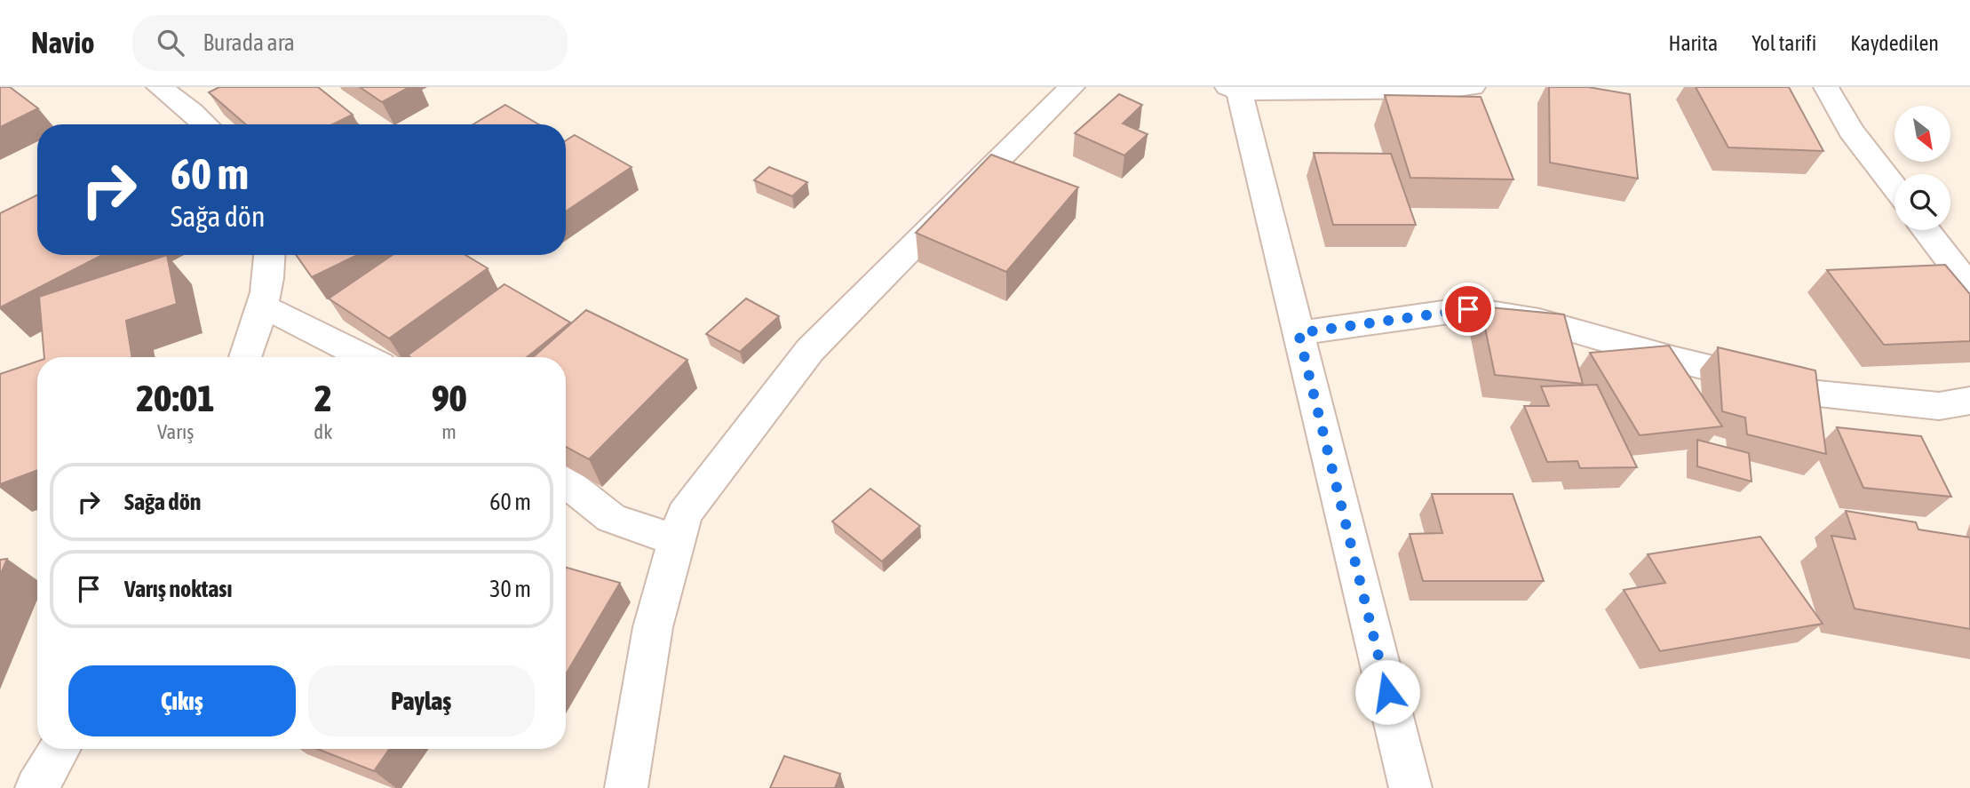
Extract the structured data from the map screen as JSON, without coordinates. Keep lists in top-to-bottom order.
{
  "north": "bottom right",
  "page": {
    "header": "Navio",
    "search": "Burada ara",
    "nav": ["Harita", "Yol tarifi", "Kaydedilen"],
    "turn": ["60 m", "Sağa dön"],
    "eta": [
      "20:01",
      "Varış",
      "2",
      "dk",
      "90",
      "m"
    ],
    "list": [
      {
        "name": "Sağa dön",
        "value": "60 m"
      },
      {
        "name": "Varış noktası",
        "value": "30 m"
      }
    ],
    "buttons": ["Çıkış", "Paylaş"]
  }
}
